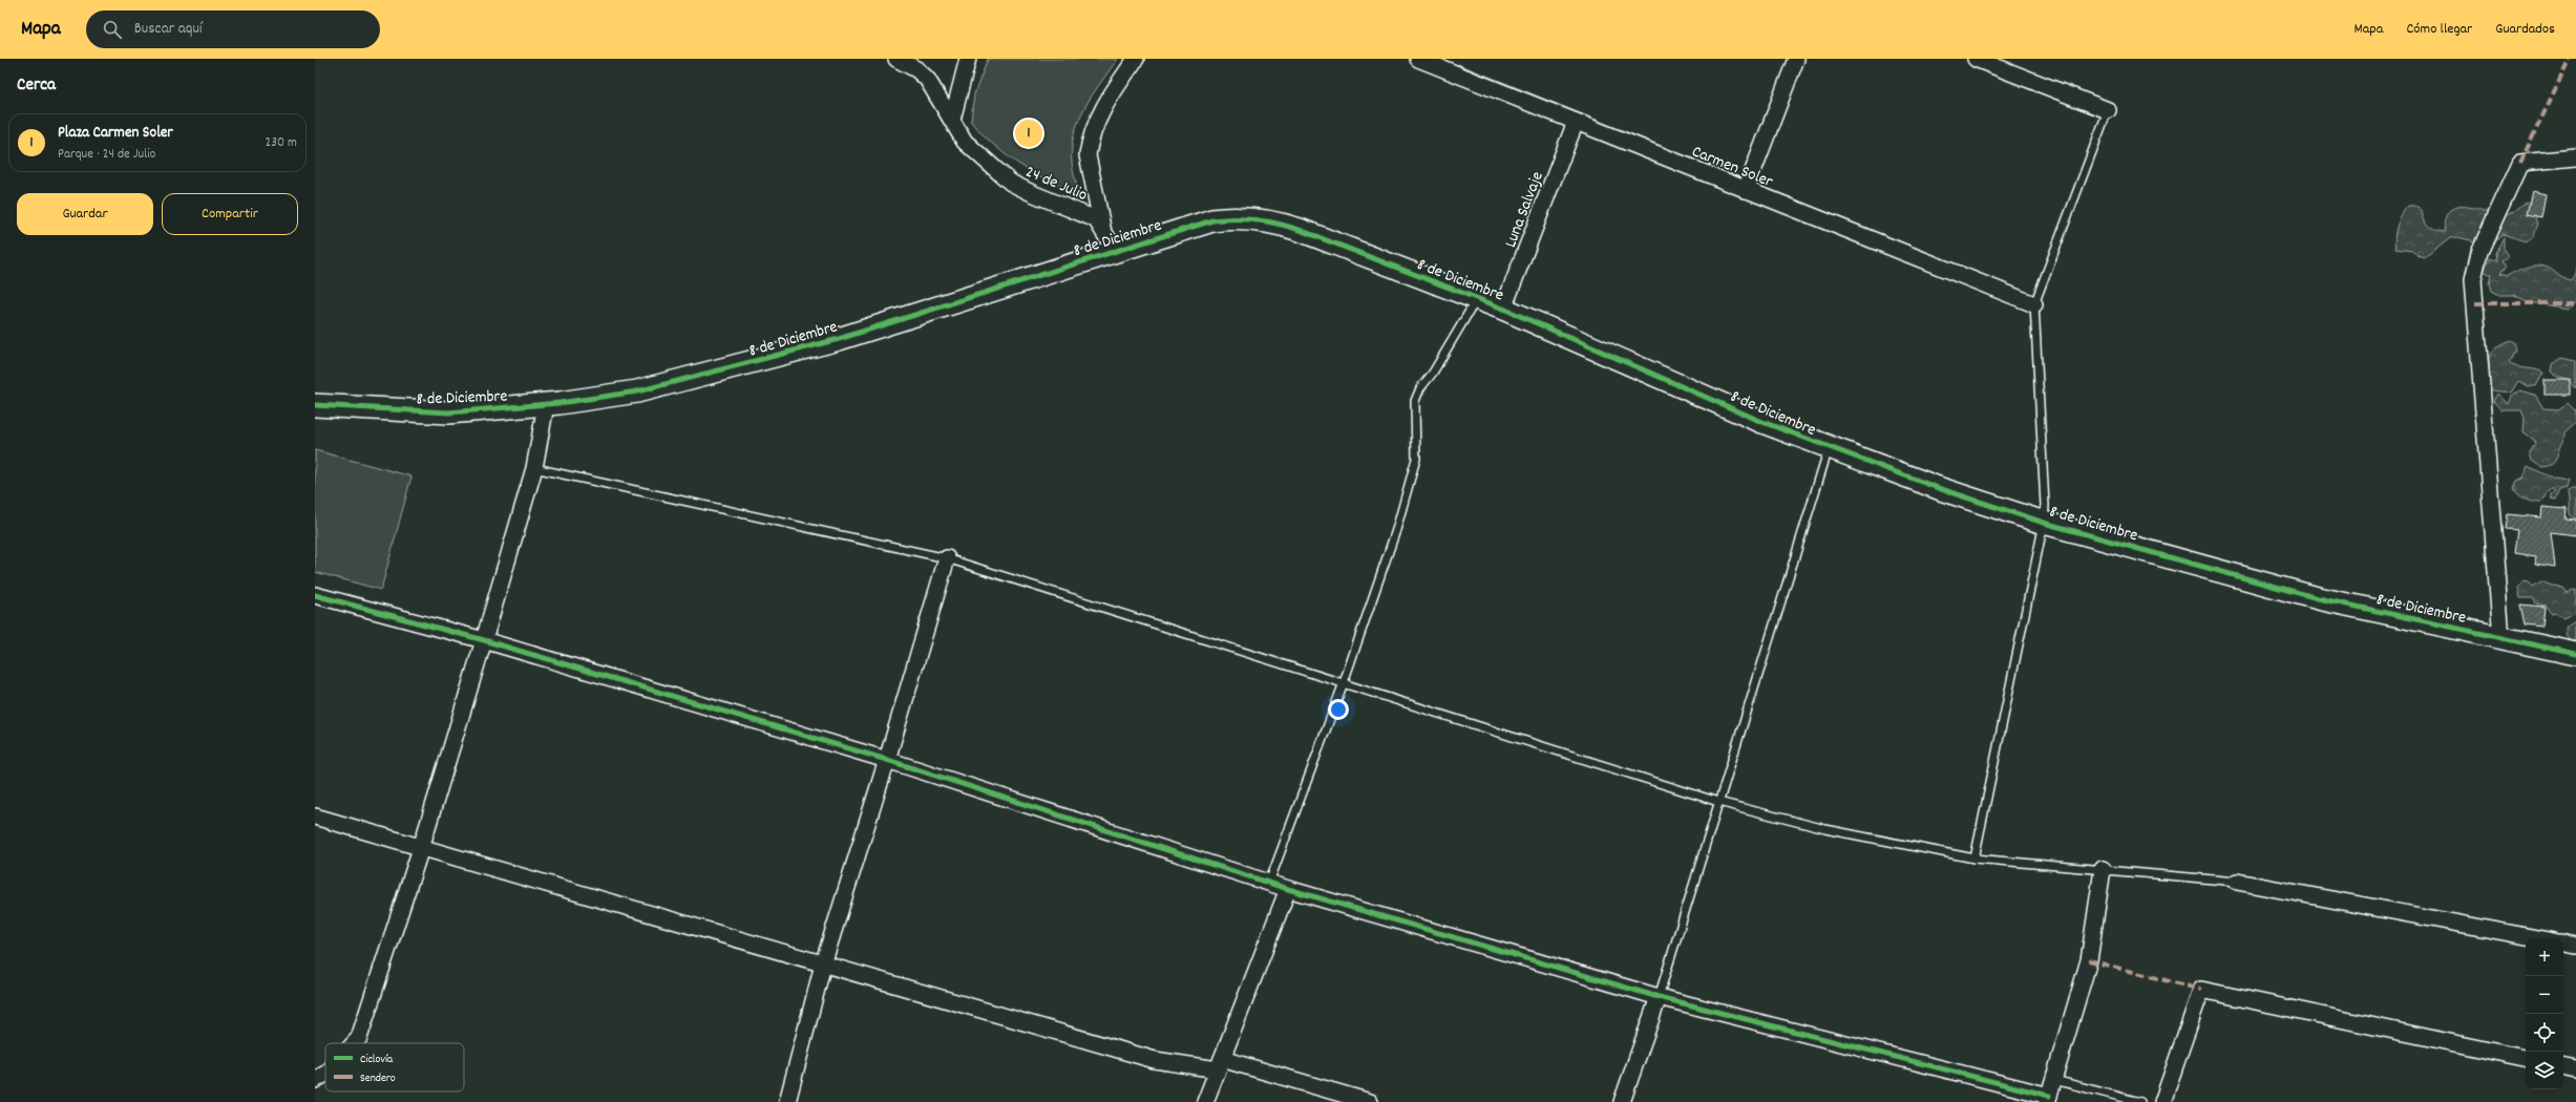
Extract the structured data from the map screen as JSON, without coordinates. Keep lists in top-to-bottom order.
{
  "streets": {
    "street": [
      "Carmen Soler",
      "24 de Julio",
      "Luna Salvaje",
      "8 de Diciembre"
    ]
  },
  "crossings": [
    ["Carmen Soler", "Luna Salvaje"],
    ["24 de Julio", "8 de Diciembre"],
    ["Luna Salvaje", "8 de Diciembre"]
  ],
  "legend": ["Ciclovía", "Sendero"],
  "page": {
    "header": "Mapa",
    "search": "Buscar aquí",
    "nav": ["Mapa", "Cómo llegar", "Guardados"],
    "heading": "Cerca",
    "list": [
      {
        "mark": "1",
        "name": "Plaza Carmen Soler",
        "note": "Parque · 24 de Julio",
        "value": "230 m"
      }
    ],
    "pins": "1",
    "buttons": ["Guardar", "Compartir"],
    "map_buttons": ["+", "−"]
  }
}
